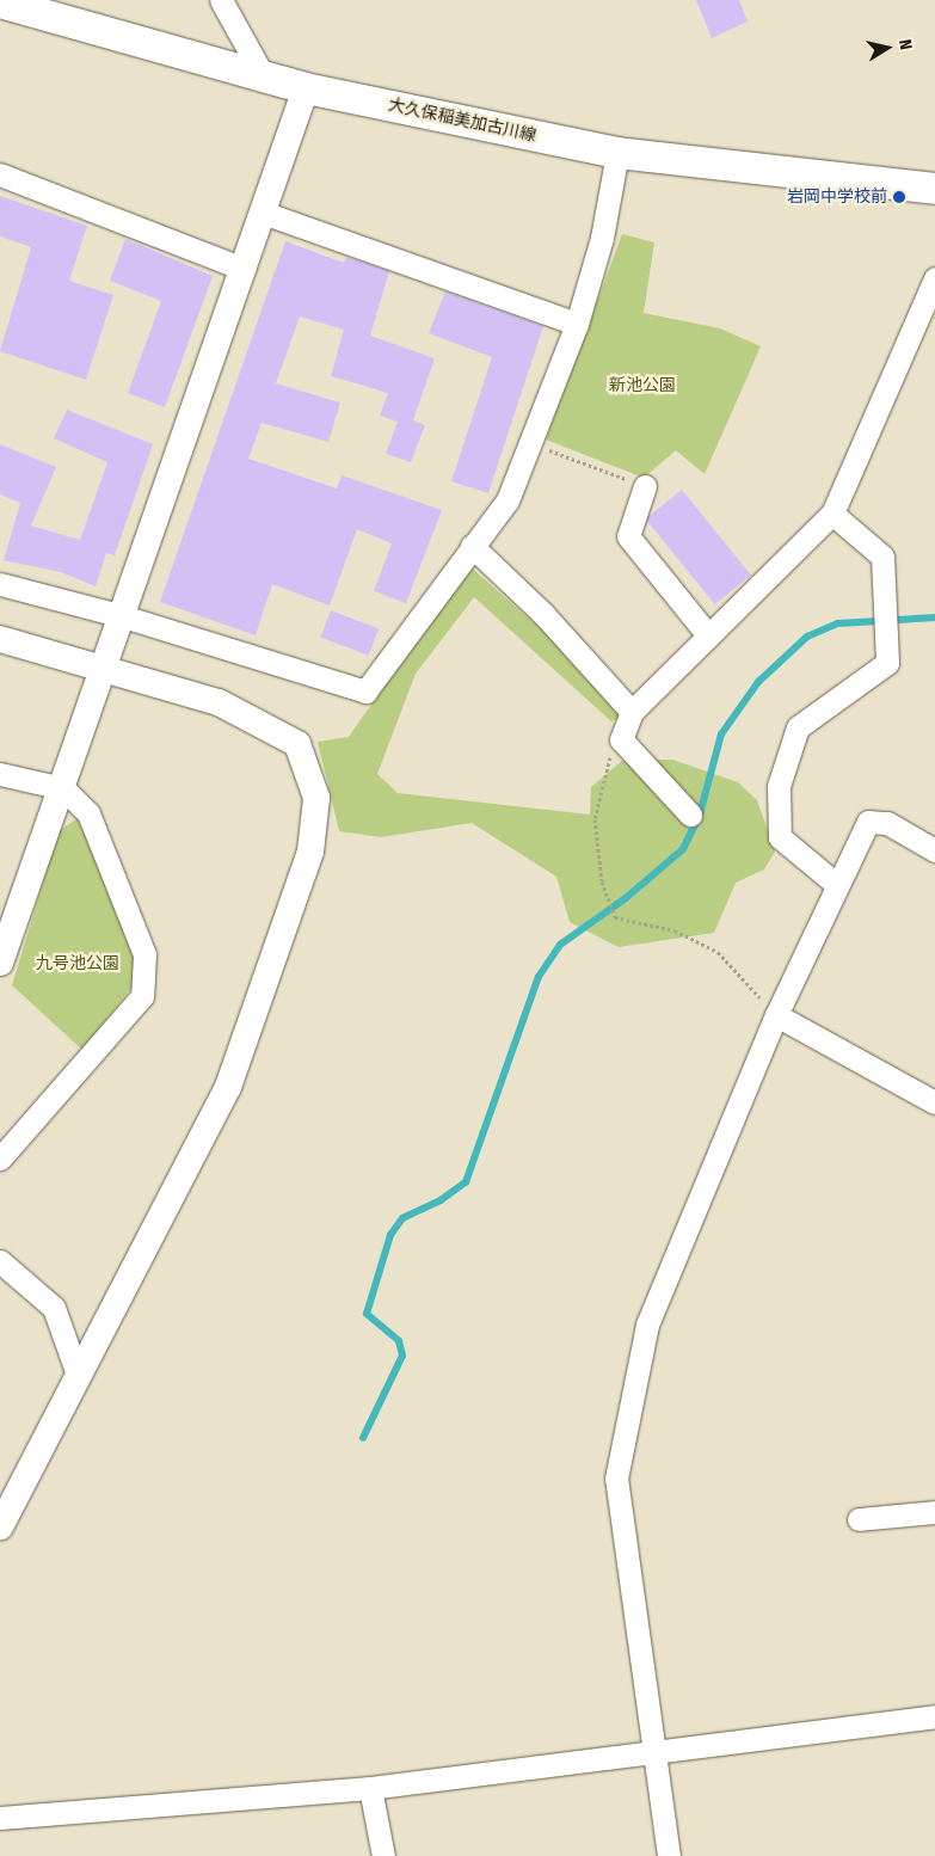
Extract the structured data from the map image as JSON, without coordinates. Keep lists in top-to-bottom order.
{
  "streets": {
    "main road": ["大久保稲美加古川線"]
  },
  "parks": ["新池公園", "九号池公園"],
  "places": ["岩岡中学校前"],
  "north": "right"
}
